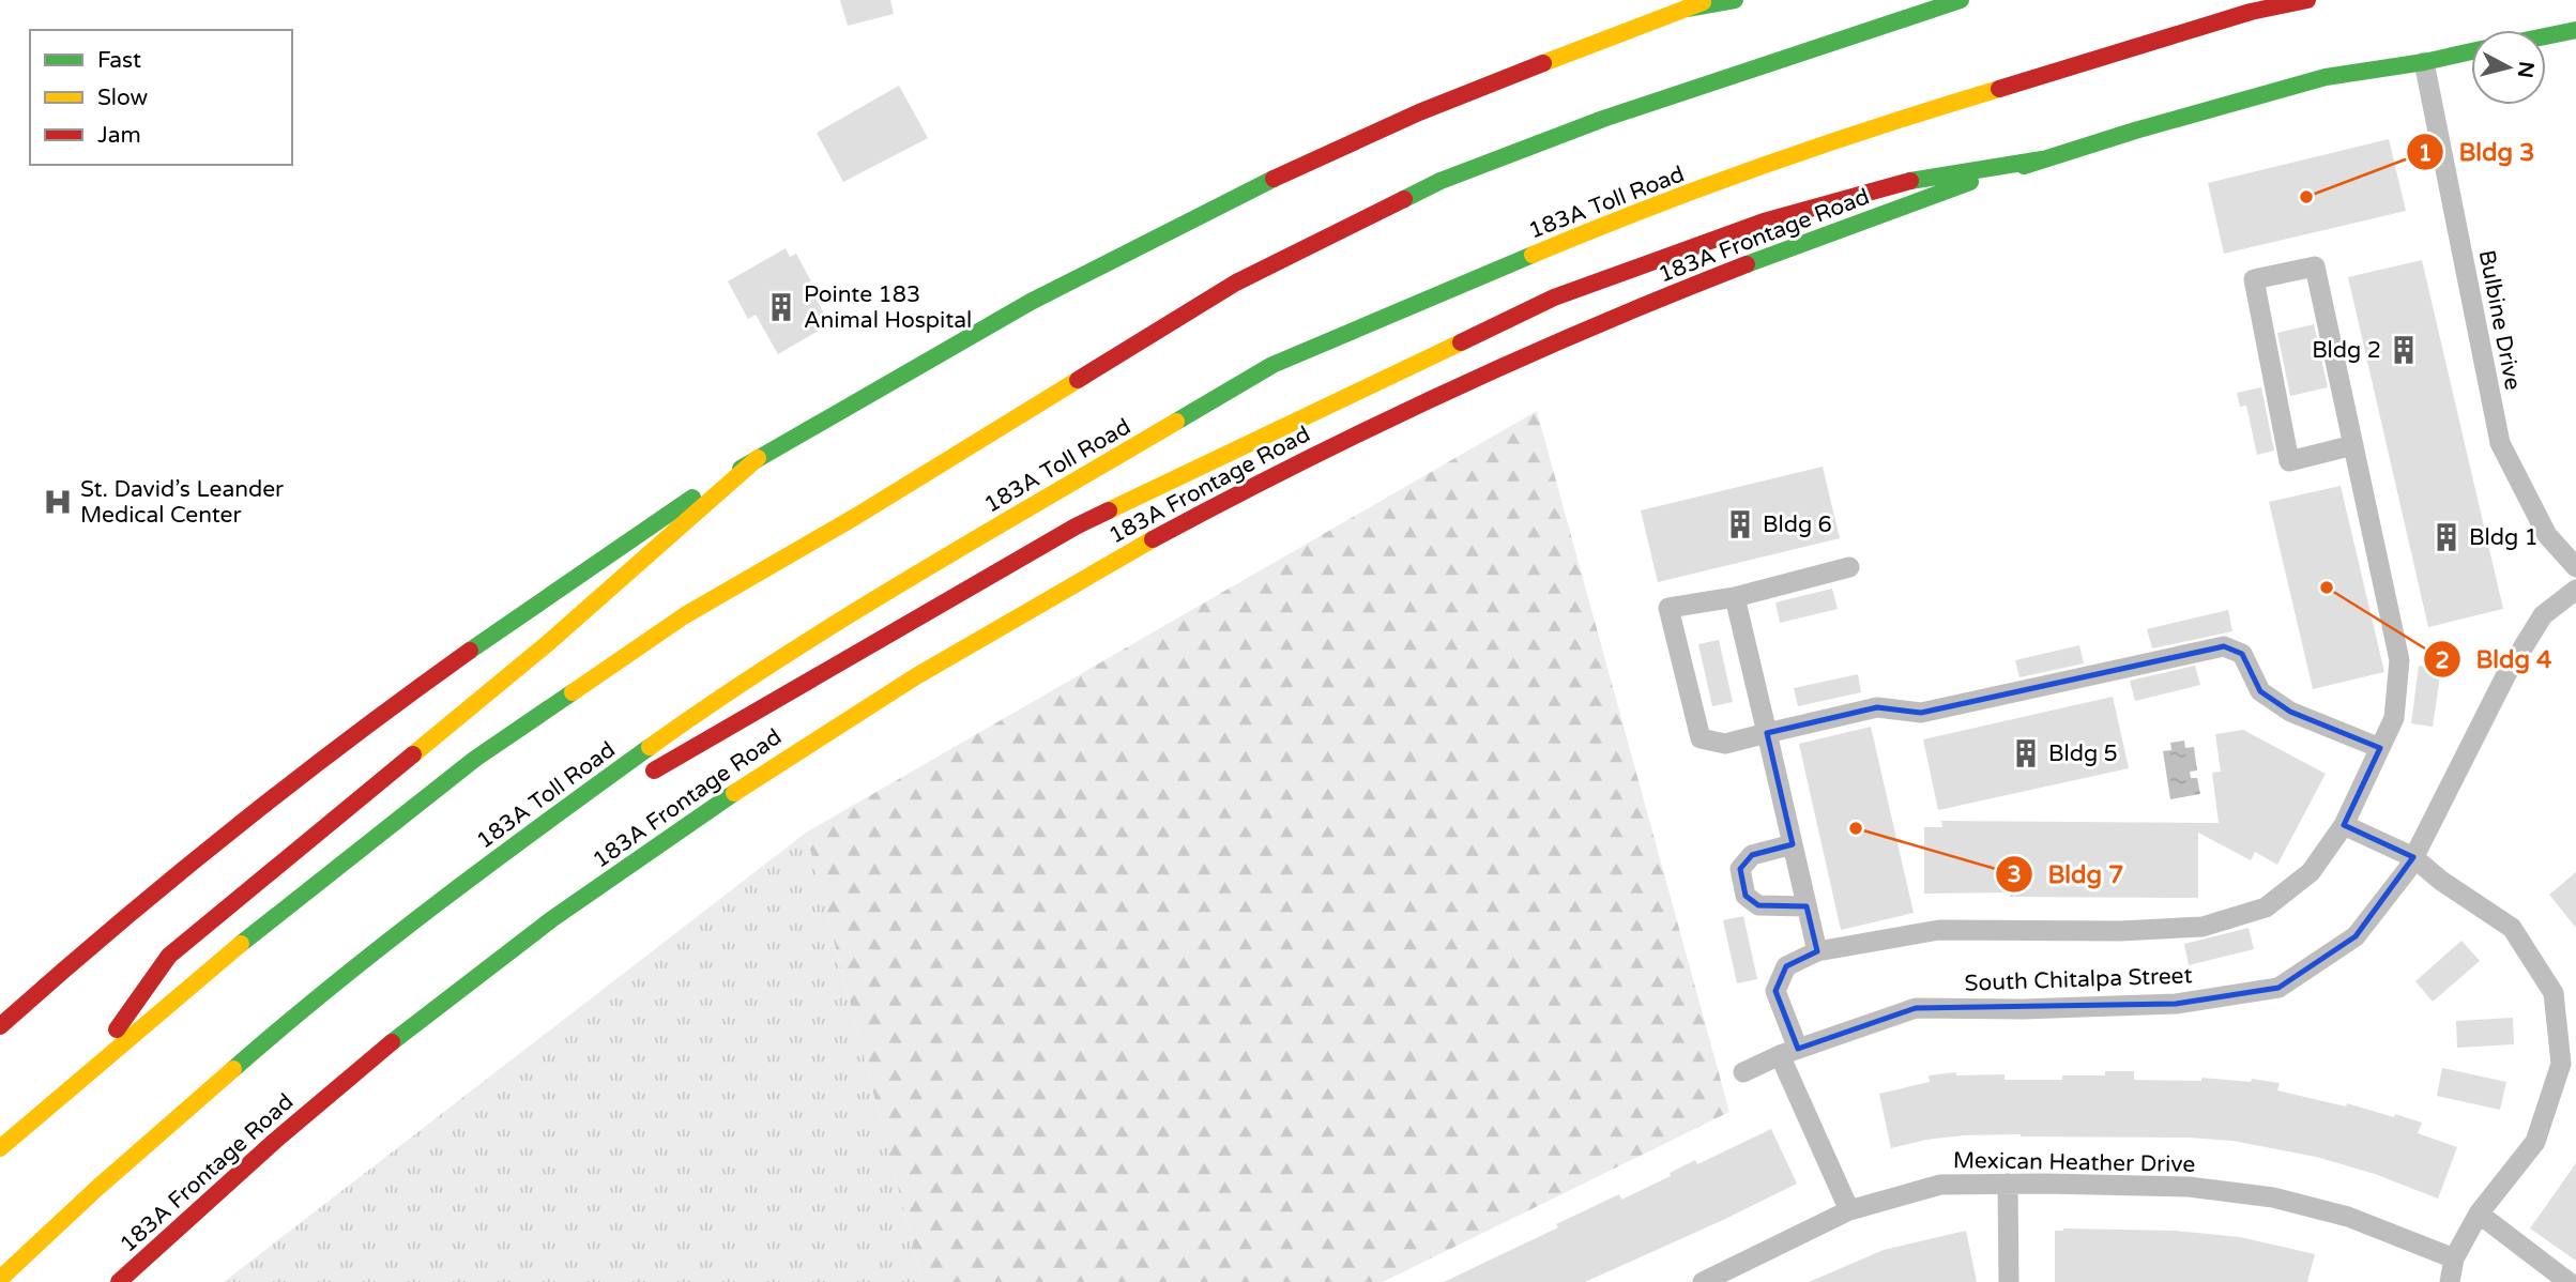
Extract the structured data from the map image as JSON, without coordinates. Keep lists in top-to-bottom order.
{
  "streets": {
    "main road": ["183A Toll Road", "183A Frontage Road"],
    "street": ["Bulbine Drive", "South Chitalpa Street", "Mexican Heather Drive"]
  },
  "crossings": [
    ["183A Frontage Road", "Bulbine Drive"]
  ],
  "places": {
    "other": ["Bldg 3", "Bldg 4", "Bldg 7"],
    "building": [
      "Pointe 183 Animal Hospital",
      "Bldg 2",
      "Bldg 6",
      "Bldg 1",
      "Bldg 5"
    ],
    "hospital": ["St. David’s Leander Medical Center"]
  },
  "legend": ["Fast", "Slow", "Jam"],
  "north": "right"
}
